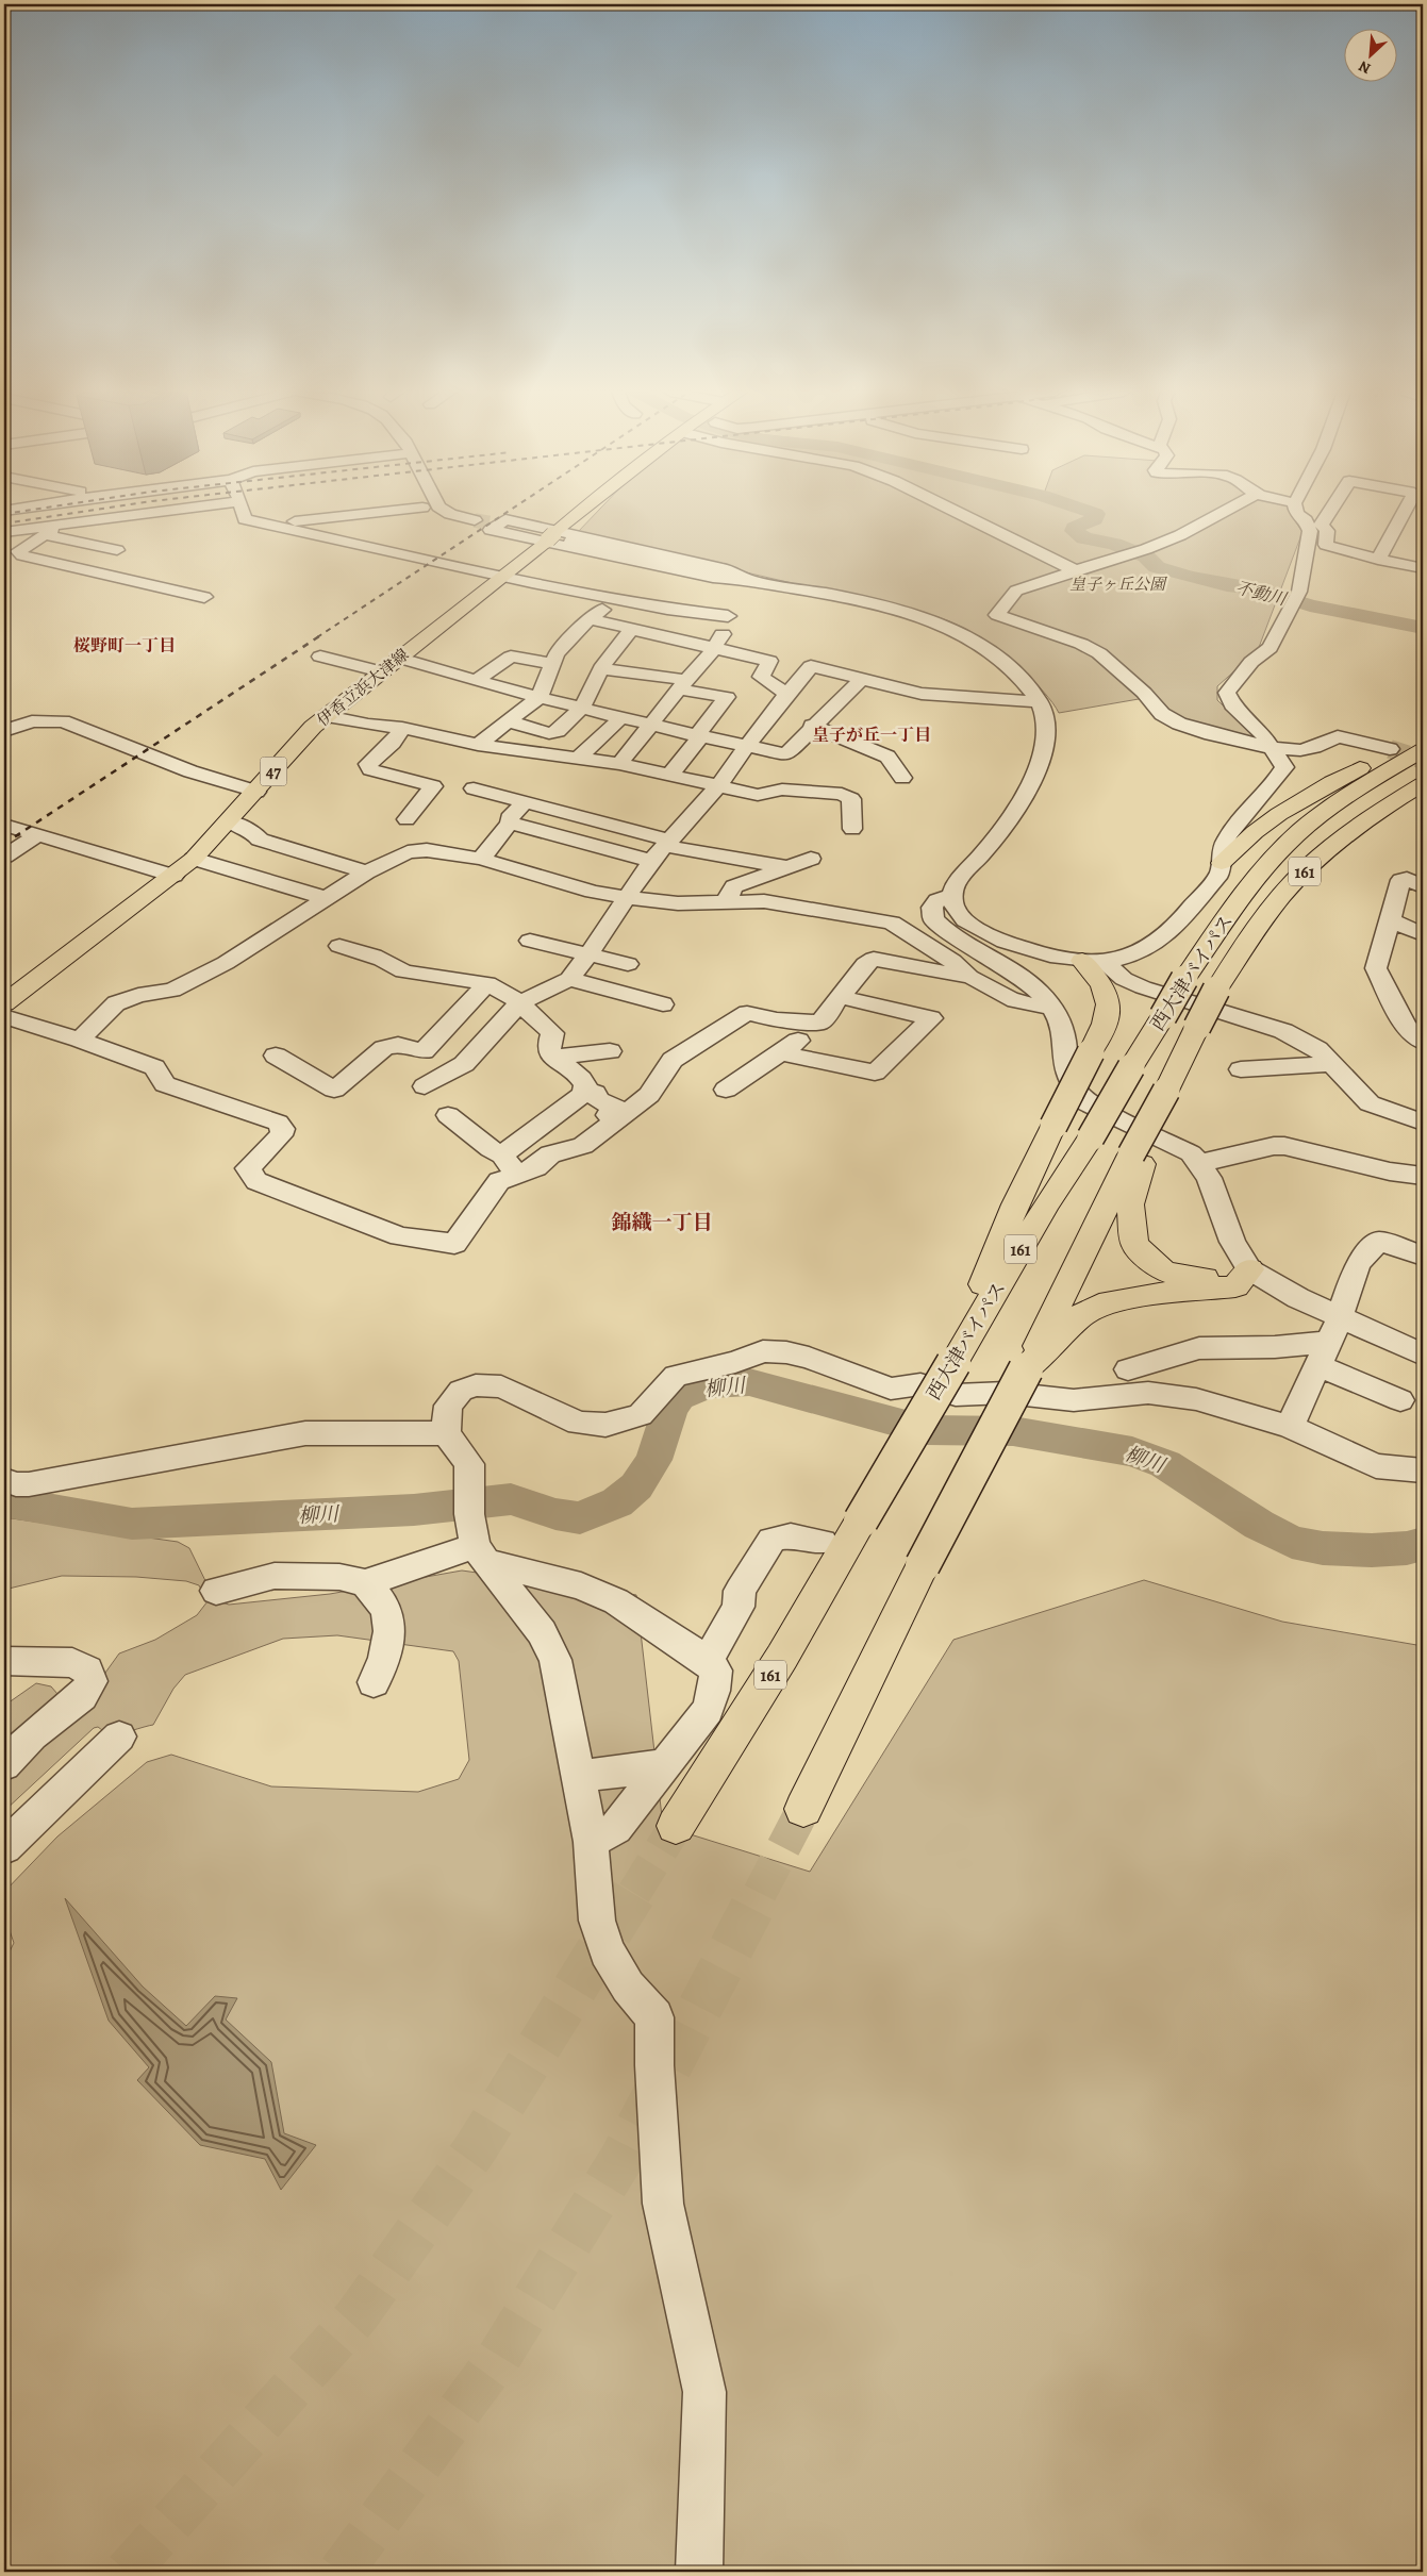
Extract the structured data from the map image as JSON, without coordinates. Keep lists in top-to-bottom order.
{
  "streets": {
    "main road": [
      "伊香立浜大津線",
      "47",
      "161",
      "西大津バイパス"
    ]
  },
  "districts": ["桜野町一丁目", "皇子が丘一丁目", "錦織一丁目"],
  "water": ["不動川", "柳川"],
  "parks": ["皇子ヶ丘公園"],
  "north": "bottom left"
}
